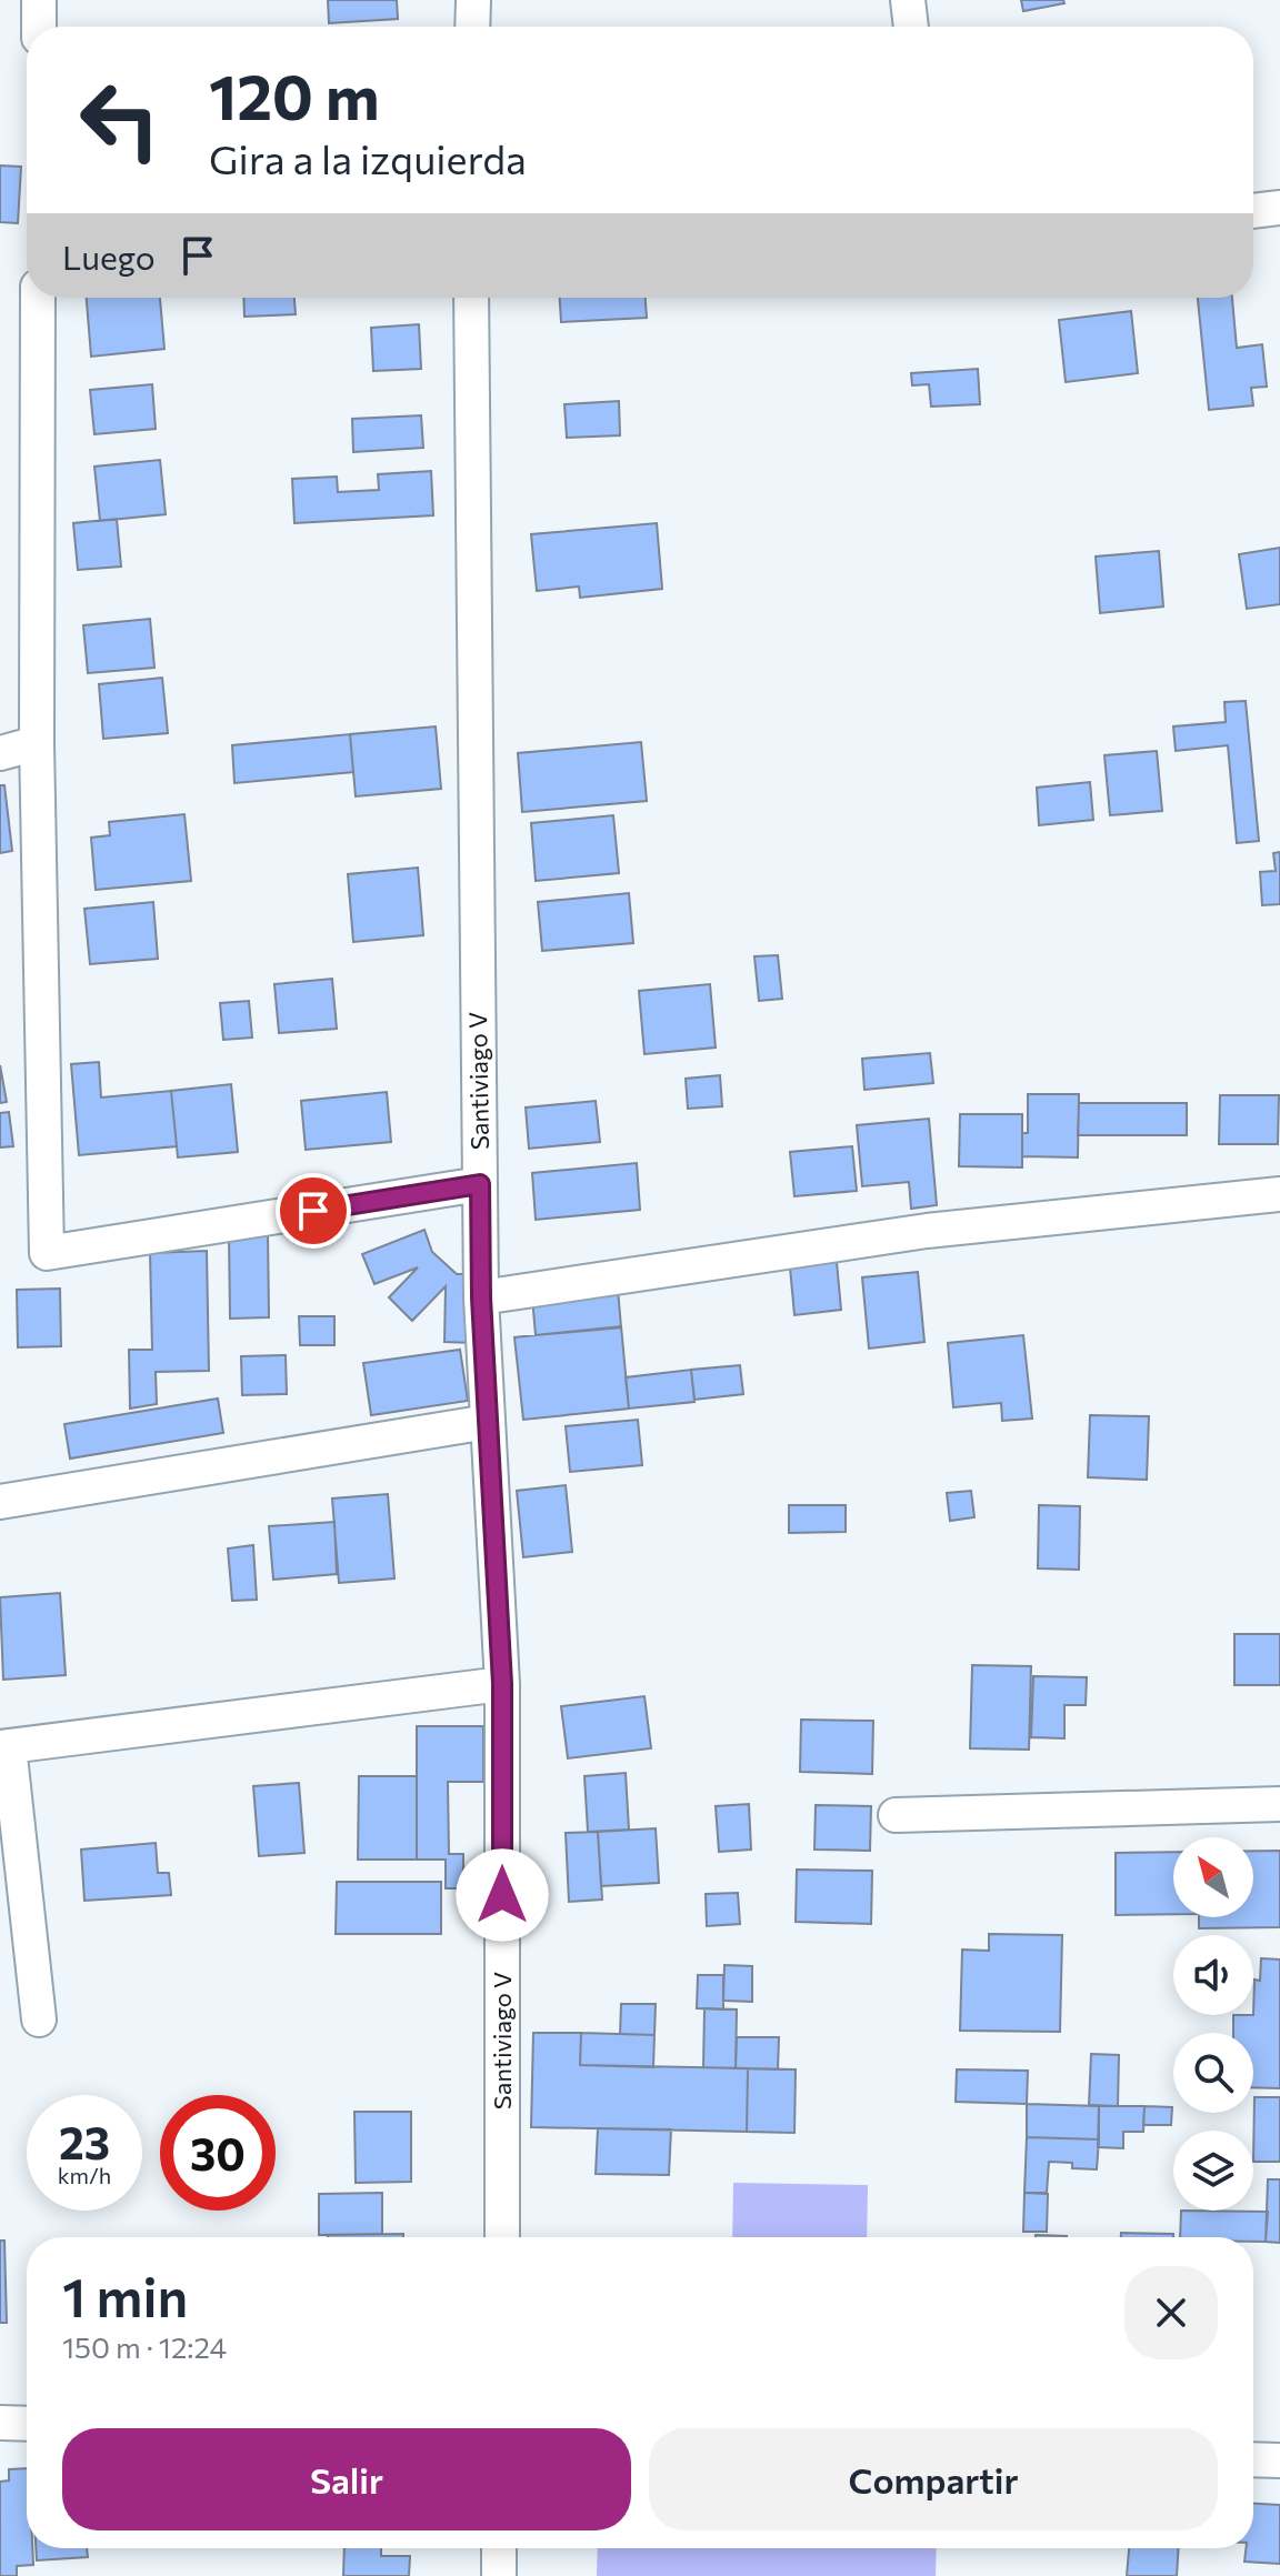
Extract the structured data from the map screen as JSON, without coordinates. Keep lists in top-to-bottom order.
{
  "streets": {
    "street": ["Santiviago V"]
  },
  "north": "top left",
  "page": {
    "turn": ["120 m", "Gira a la izquierda"],
    "then": "Luego",
    "speed": "23 km/h",
    "limit": "30",
    "heading": ["1 min", "150 m · 12:24"],
    "buttons": ["Salir", "Compartir"]
  }
}
